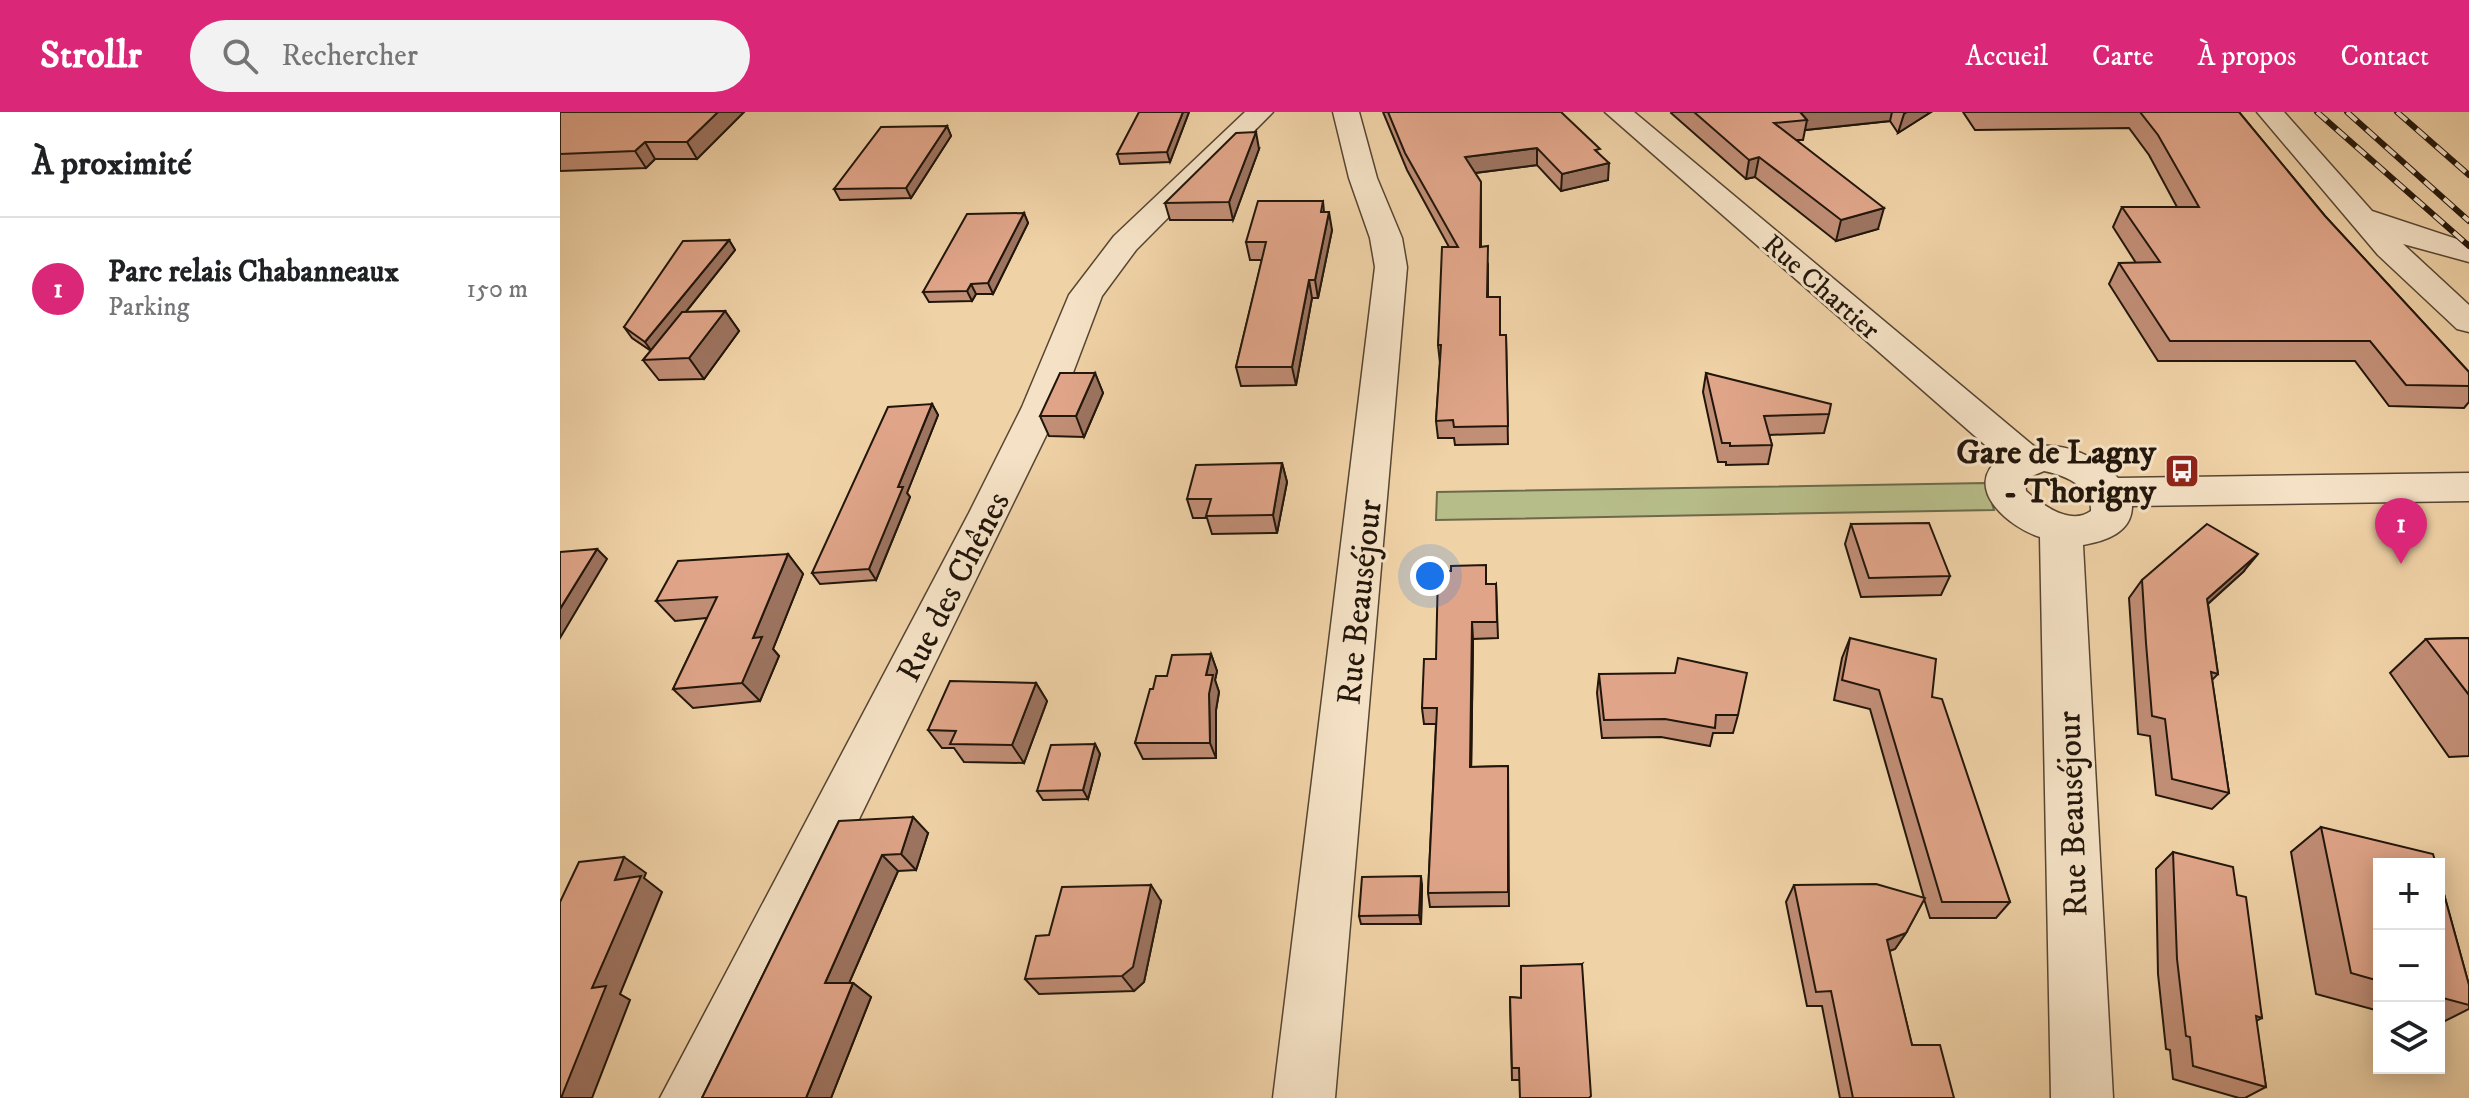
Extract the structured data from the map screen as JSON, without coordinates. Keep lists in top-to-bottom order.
{
  "streets": {
    "street": ["Rue Chartier", "Rue des Chênes", "Rue Beauséjour"]
  },
  "crossings": [
    ["Rue Chartier", "Rue Beauséjour"]
  ],
  "places": {
    "bus stop": ["Gare de Lagny - Thorigny"]
  },
  "page": {
    "header": "Strollr",
    "search": "Rechercher",
    "nav": [
      "Accueil",
      "Carte",
      "À propos",
      "Contact"
    ],
    "heading": "À proximité",
    "list": [
      {
        "mark": "1",
        "name": "Parc relais Chabanneaux",
        "note": "Parking",
        "value": "150 m"
      }
    ],
    "pins": "1",
    "map_buttons": ["+", "−"]
  }
}
